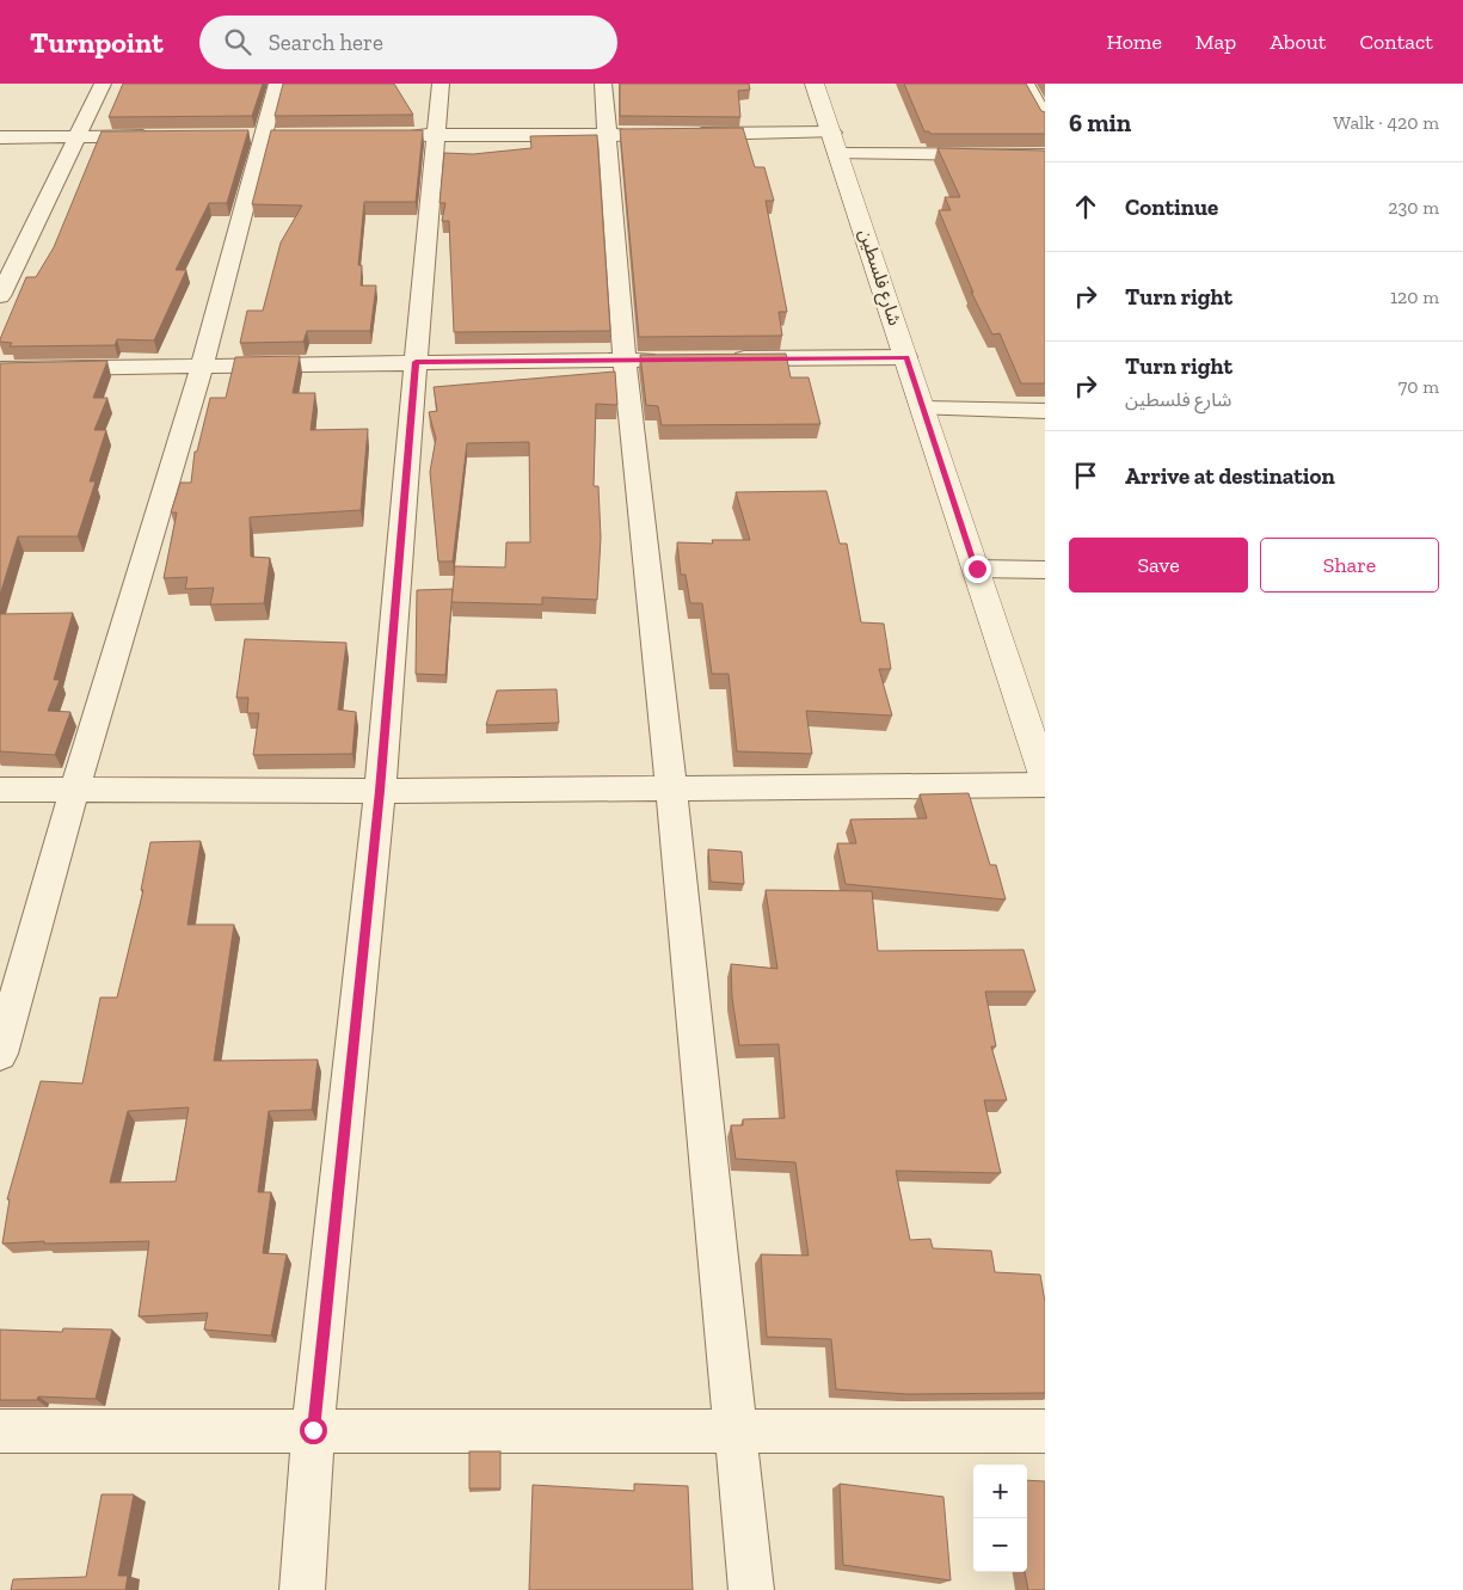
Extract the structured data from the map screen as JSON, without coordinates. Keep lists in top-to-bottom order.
{
  "streets": {
    "street": ["شارع فلسطين"]
  },
  "page": {
    "header": "Turnpoint",
    "search": "Search here",
    "nav": [
      "Home",
      "Map",
      "About",
      "Contact"
    ],
    "heading": ["6 min", "Walk · 420 m"],
    "list": [
      ["Continue", "230 m"],
      ["Turn right", "120 m"],
      ["Turn right", "شارع فلسطين", "70 m"],
      "Arrive at destination"
    ],
    "buttons": ["Save", "Share"],
    "map_buttons": ["+", "−"]
  }
}
